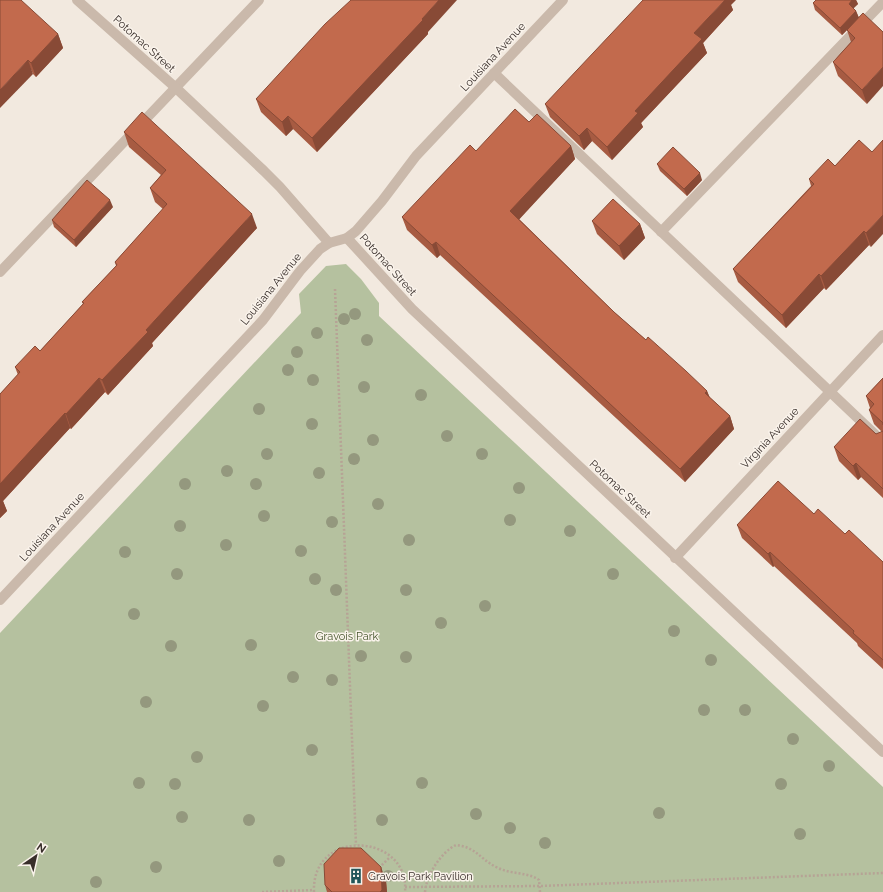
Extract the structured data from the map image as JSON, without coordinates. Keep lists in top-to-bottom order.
{
  "streets": {
    "street": ["Potomac Street", "Louisiana Avenue", "Virginia Avenue"]
  },
  "crossings": [
    ["Potomac Street", "Louisiana Avenue"],
    ["Potomac Street", "Virginia Avenue"]
  ],
  "parks": ["Gravois Park"],
  "places": {
    "building": ["Gravois Park Pavilion"]
  },
  "north": "top right"
}
